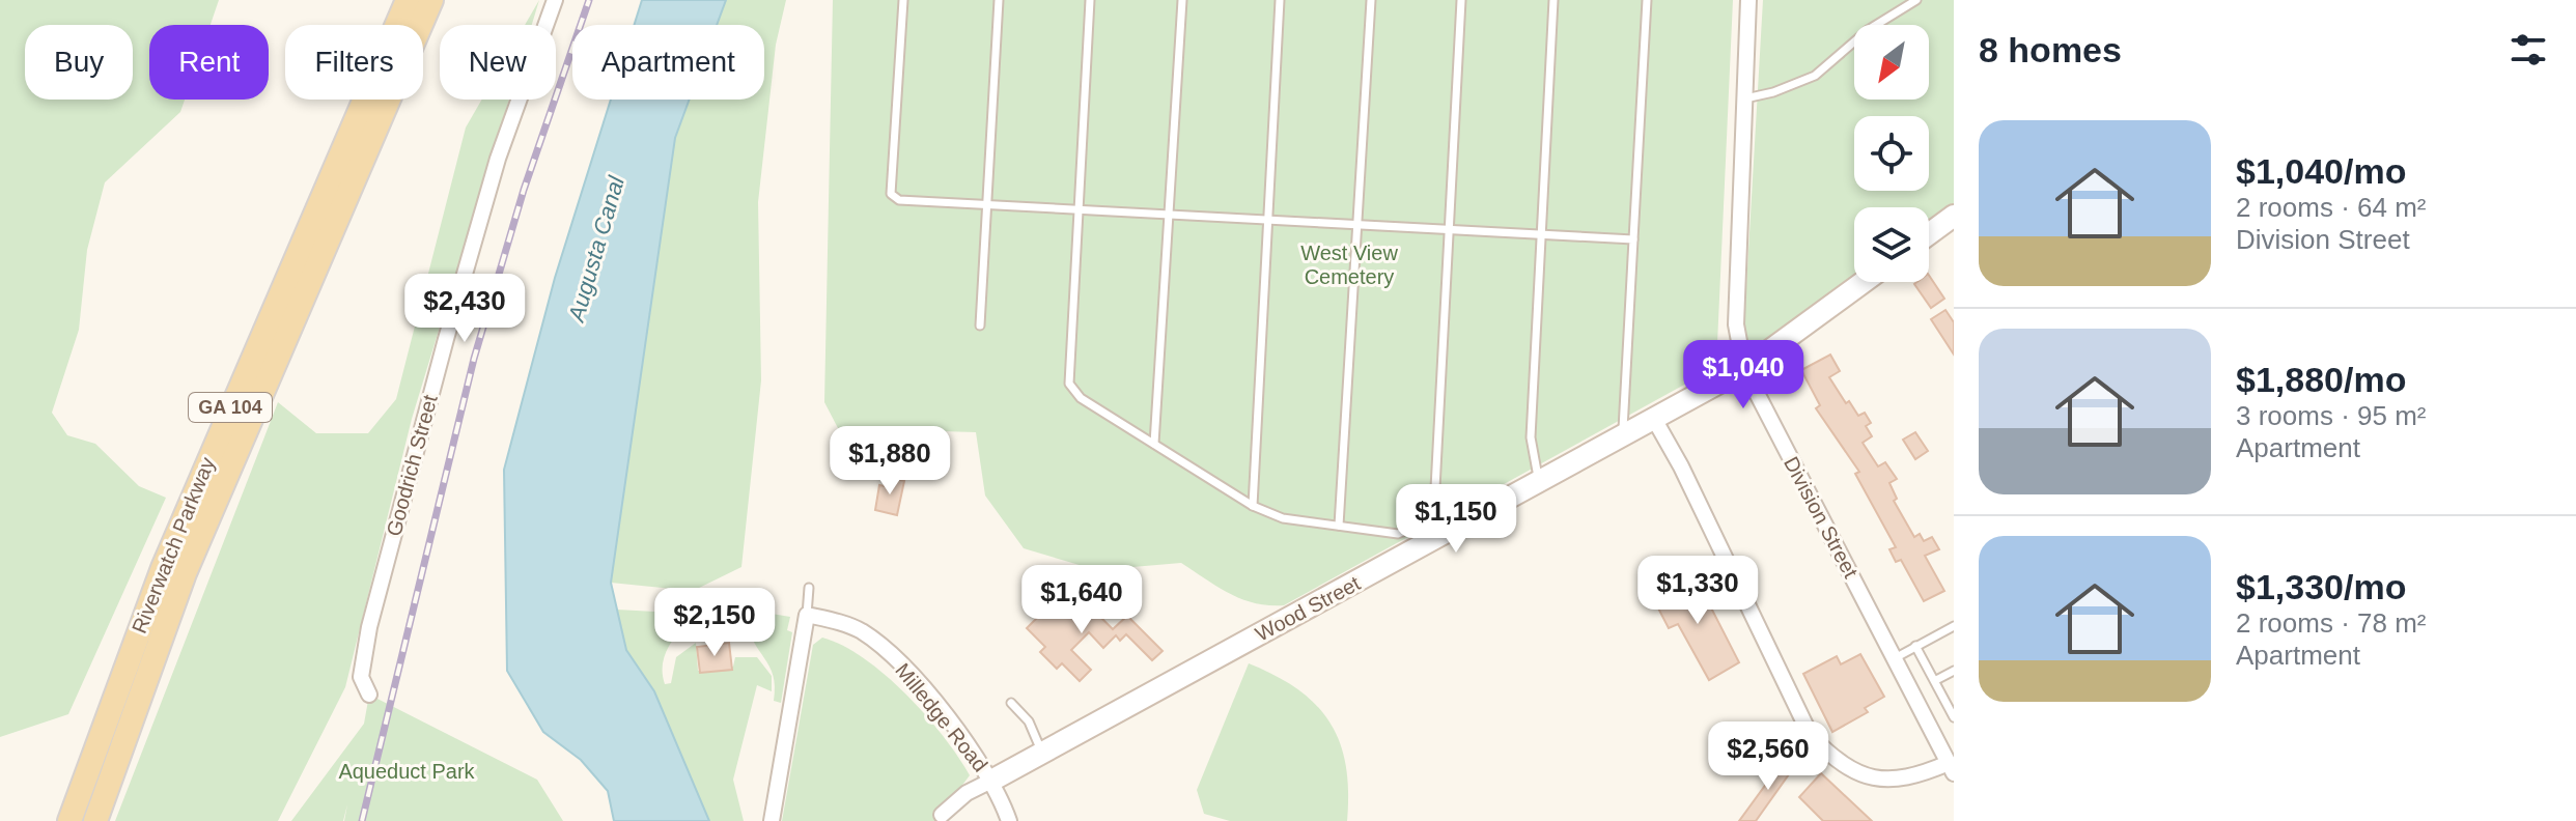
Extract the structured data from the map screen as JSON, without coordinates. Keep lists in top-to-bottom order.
{
  "streets": {
    "main road": ["GA 104", "Riverwatch Parkway"],
    "street": [
      "Goodrich Street",
      "Division Street",
      "Wood Street",
      "Milledge Road"
    ]
  },
  "crossings": [
    ["Division Street", "Wood Street"],
    ["Wood Street", "Milledge Road"]
  ],
  "water": ["Augusta Canal"],
  "parks": ["West View Cemetery", "Aqueduct Park"],
  "north": "bottom left",
  "page": {
    "heading": "8 homes",
    "chip": [
      "Buy",
      "Rent",
      "Filters",
      "New",
      "Apartment"
    ],
    "list": [
      {
        "name": "$1,040/mo",
        "note": "2 rooms · 64 m² · Division Street"
      },
      {
        "name": "$1,880/mo",
        "note": "3 rooms · 95 m² · Apartment"
      },
      {
        "name": "$1,330/mo",
        "note": "2 rooms · 78 m² · Apartment"
      }
    ],
    "price": [
      "$2,430",
      "$1,040",
      "$1,880",
      "$1,150",
      "$1,330",
      "$1,640",
      "$2,150",
      "$2,560"
    ]
  }
}
